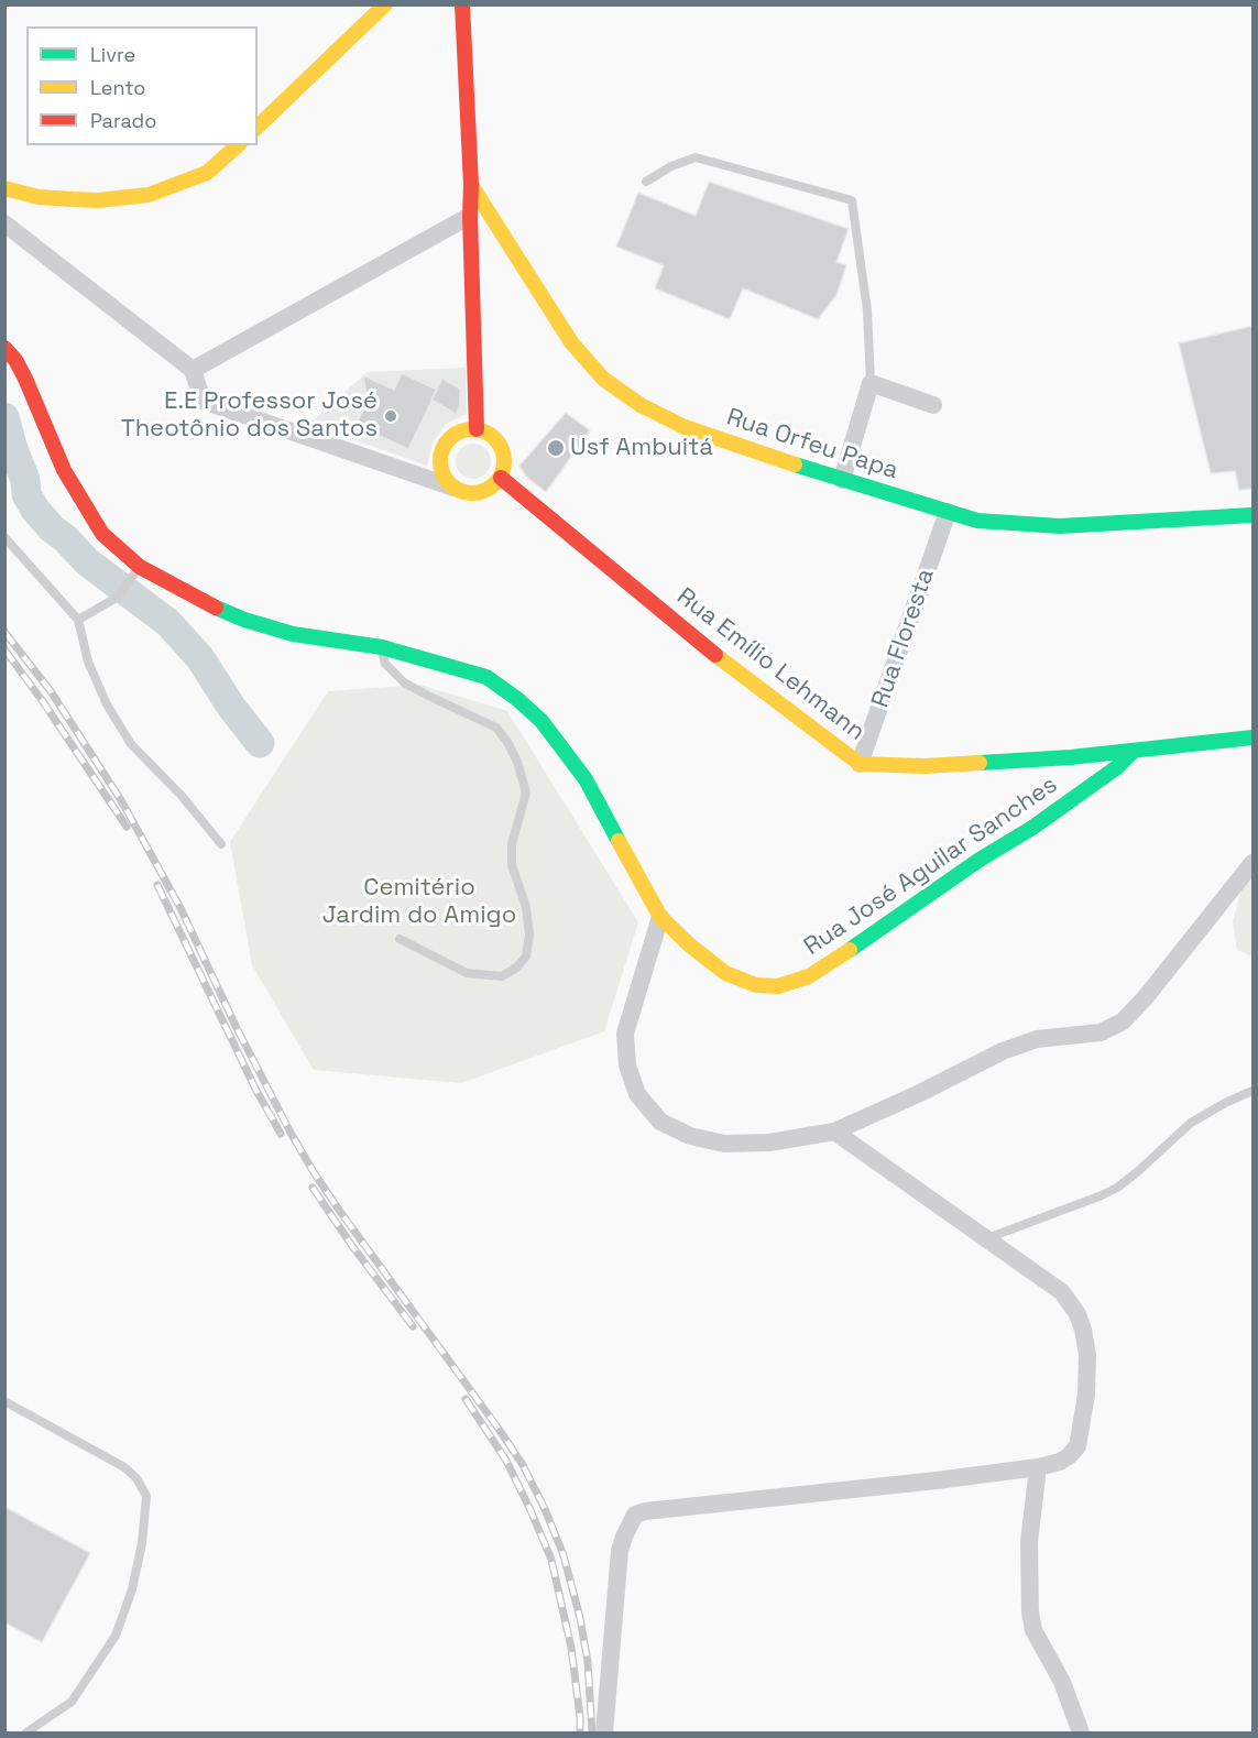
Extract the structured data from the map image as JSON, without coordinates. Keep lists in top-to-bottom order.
{
  "streets": {
    "street": [
      "Rua Orfeu Papa",
      "Rua Floresta",
      "Rua Emílio Lehmann",
      "Rua José Aguilar Sanches"
    ]
  },
  "crossings": [
    ["Rua Orfeu Papa", "Rua Floresta"],
    ["Rua Floresta", "Rua Emílio Lehmann"],
    ["Rua Emílio Lehmann", "Rua José Aguilar Sanches"]
  ],
  "parks": ["Cemitério Jardim do Amigo"],
  "places": ["E.E Professor José Theotônio dos Santos", "Usf Ambuitá"],
  "legend": ["Livre", "Lento", "Parado"]
}
